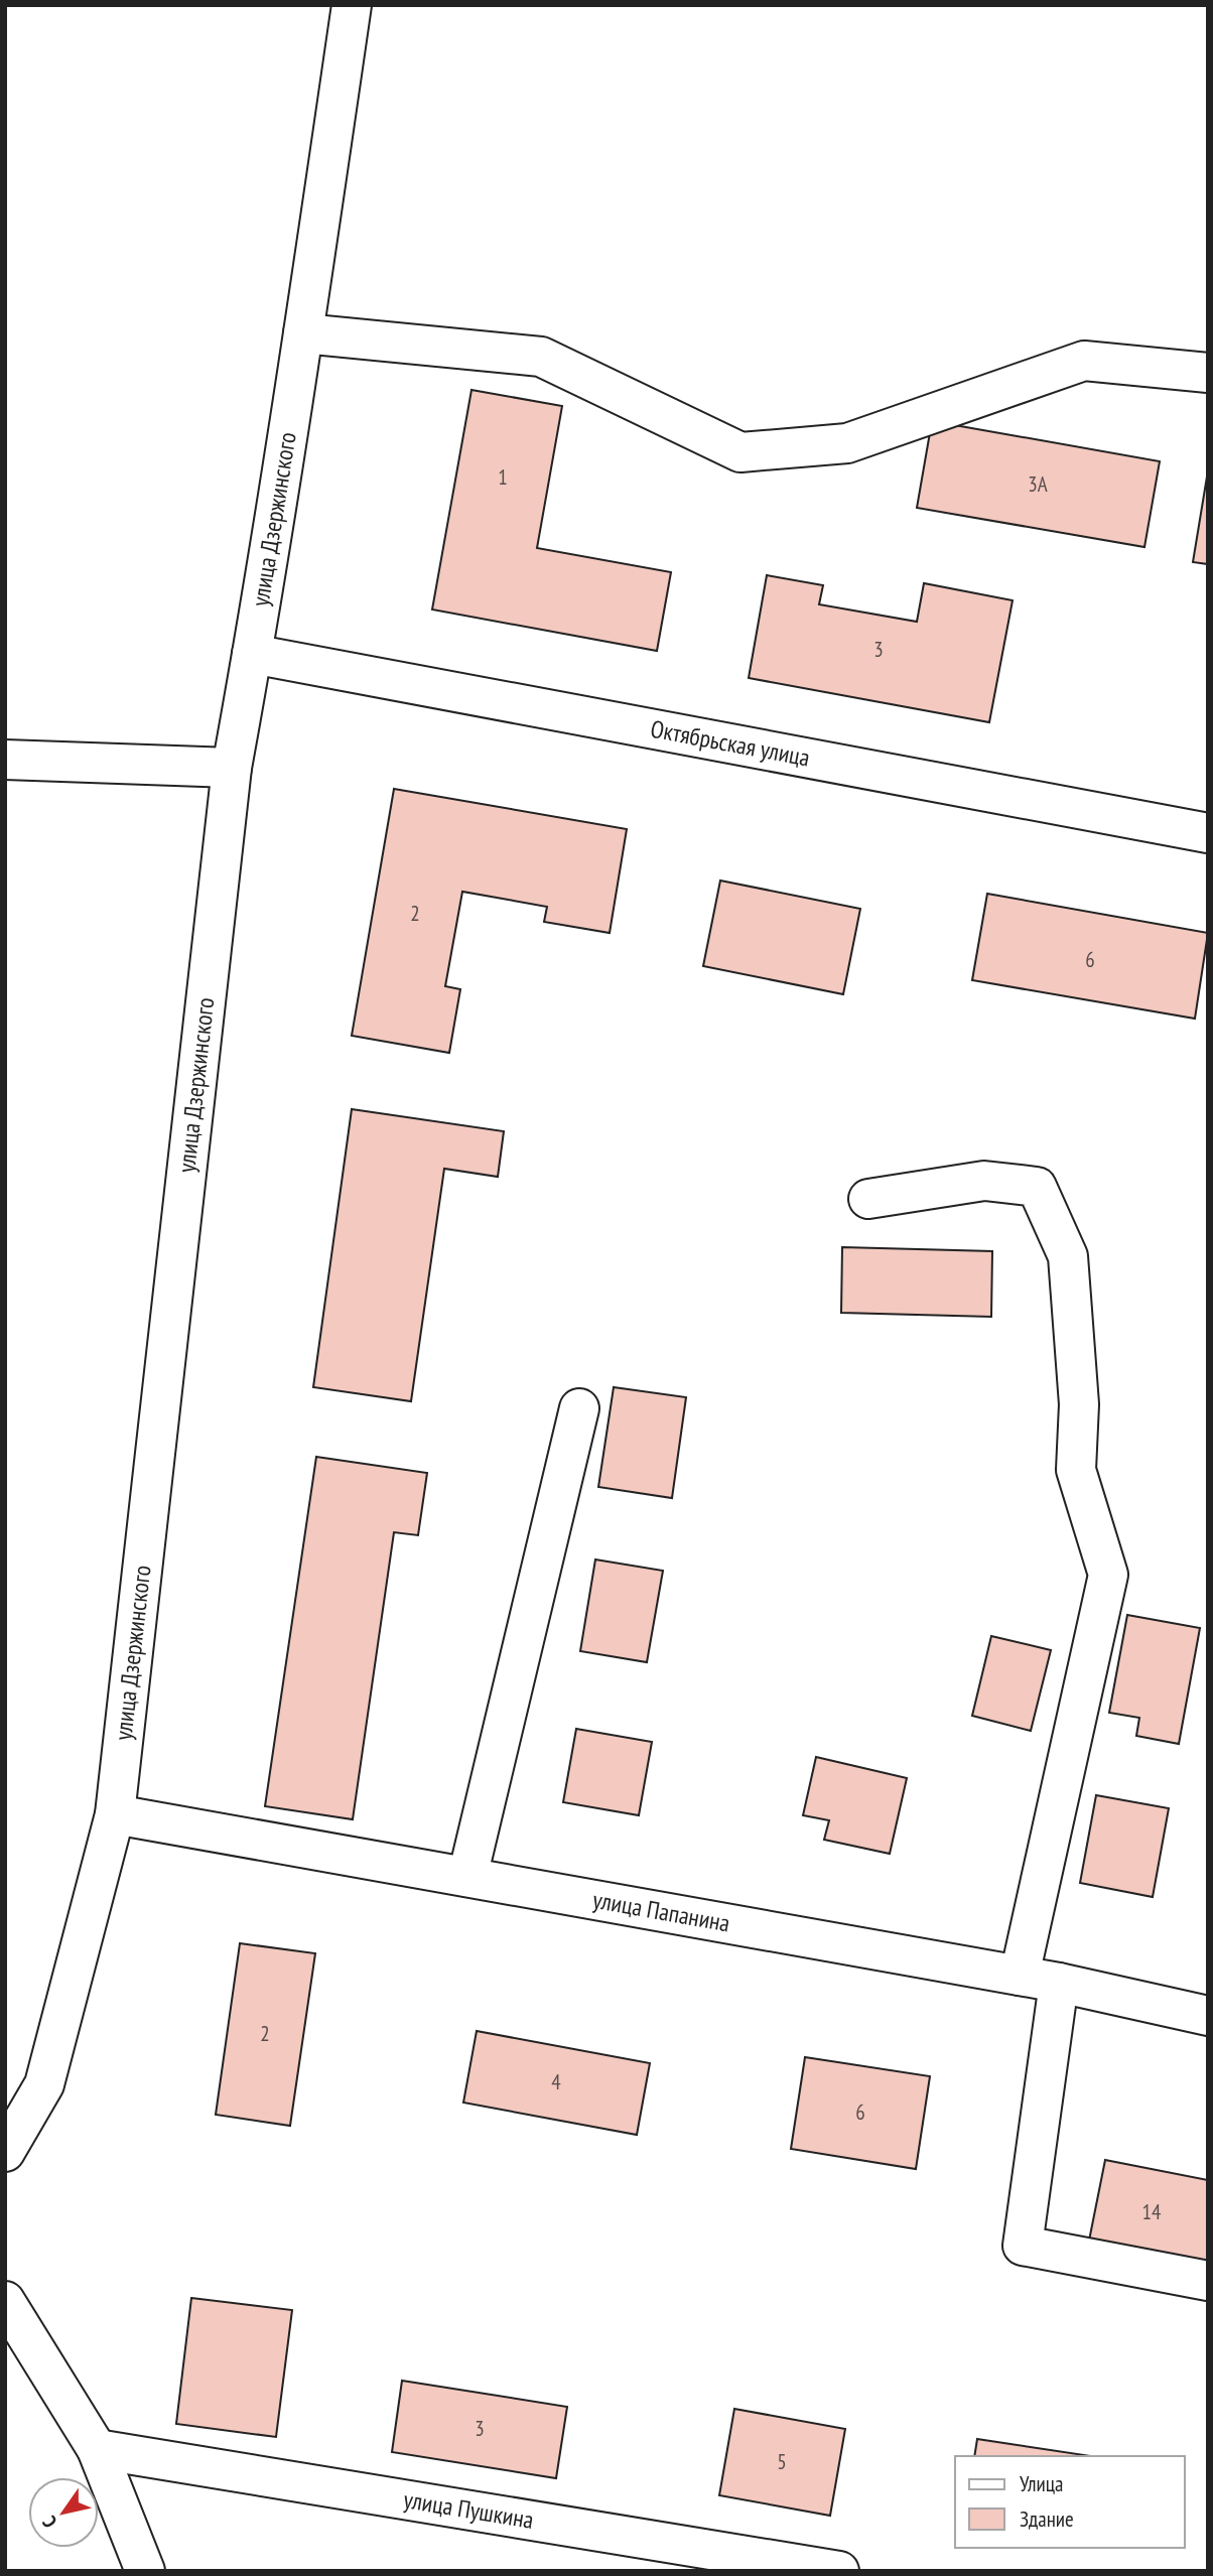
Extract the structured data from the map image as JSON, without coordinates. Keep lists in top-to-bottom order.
{
  "streets": {
    "street": [
      "улица Дзержинского",
      "Октябрьская улица",
      "улица Папанина",
      "улица Пушкина"
    ]
  },
  "crossings": [
    ["улица Дзержинского", "Октябрьская улица"],
    ["улица Дзержинского", "улица Папанина"]
  ],
  "house_numbers": [
    "1",
    "3А",
    "3",
    "2",
    "6",
    "2",
    "4",
    "6",
    "14",
    "3",
    "5"
  ],
  "legend": ["Улица", "Здание"],
  "north": "bottom left"
}
